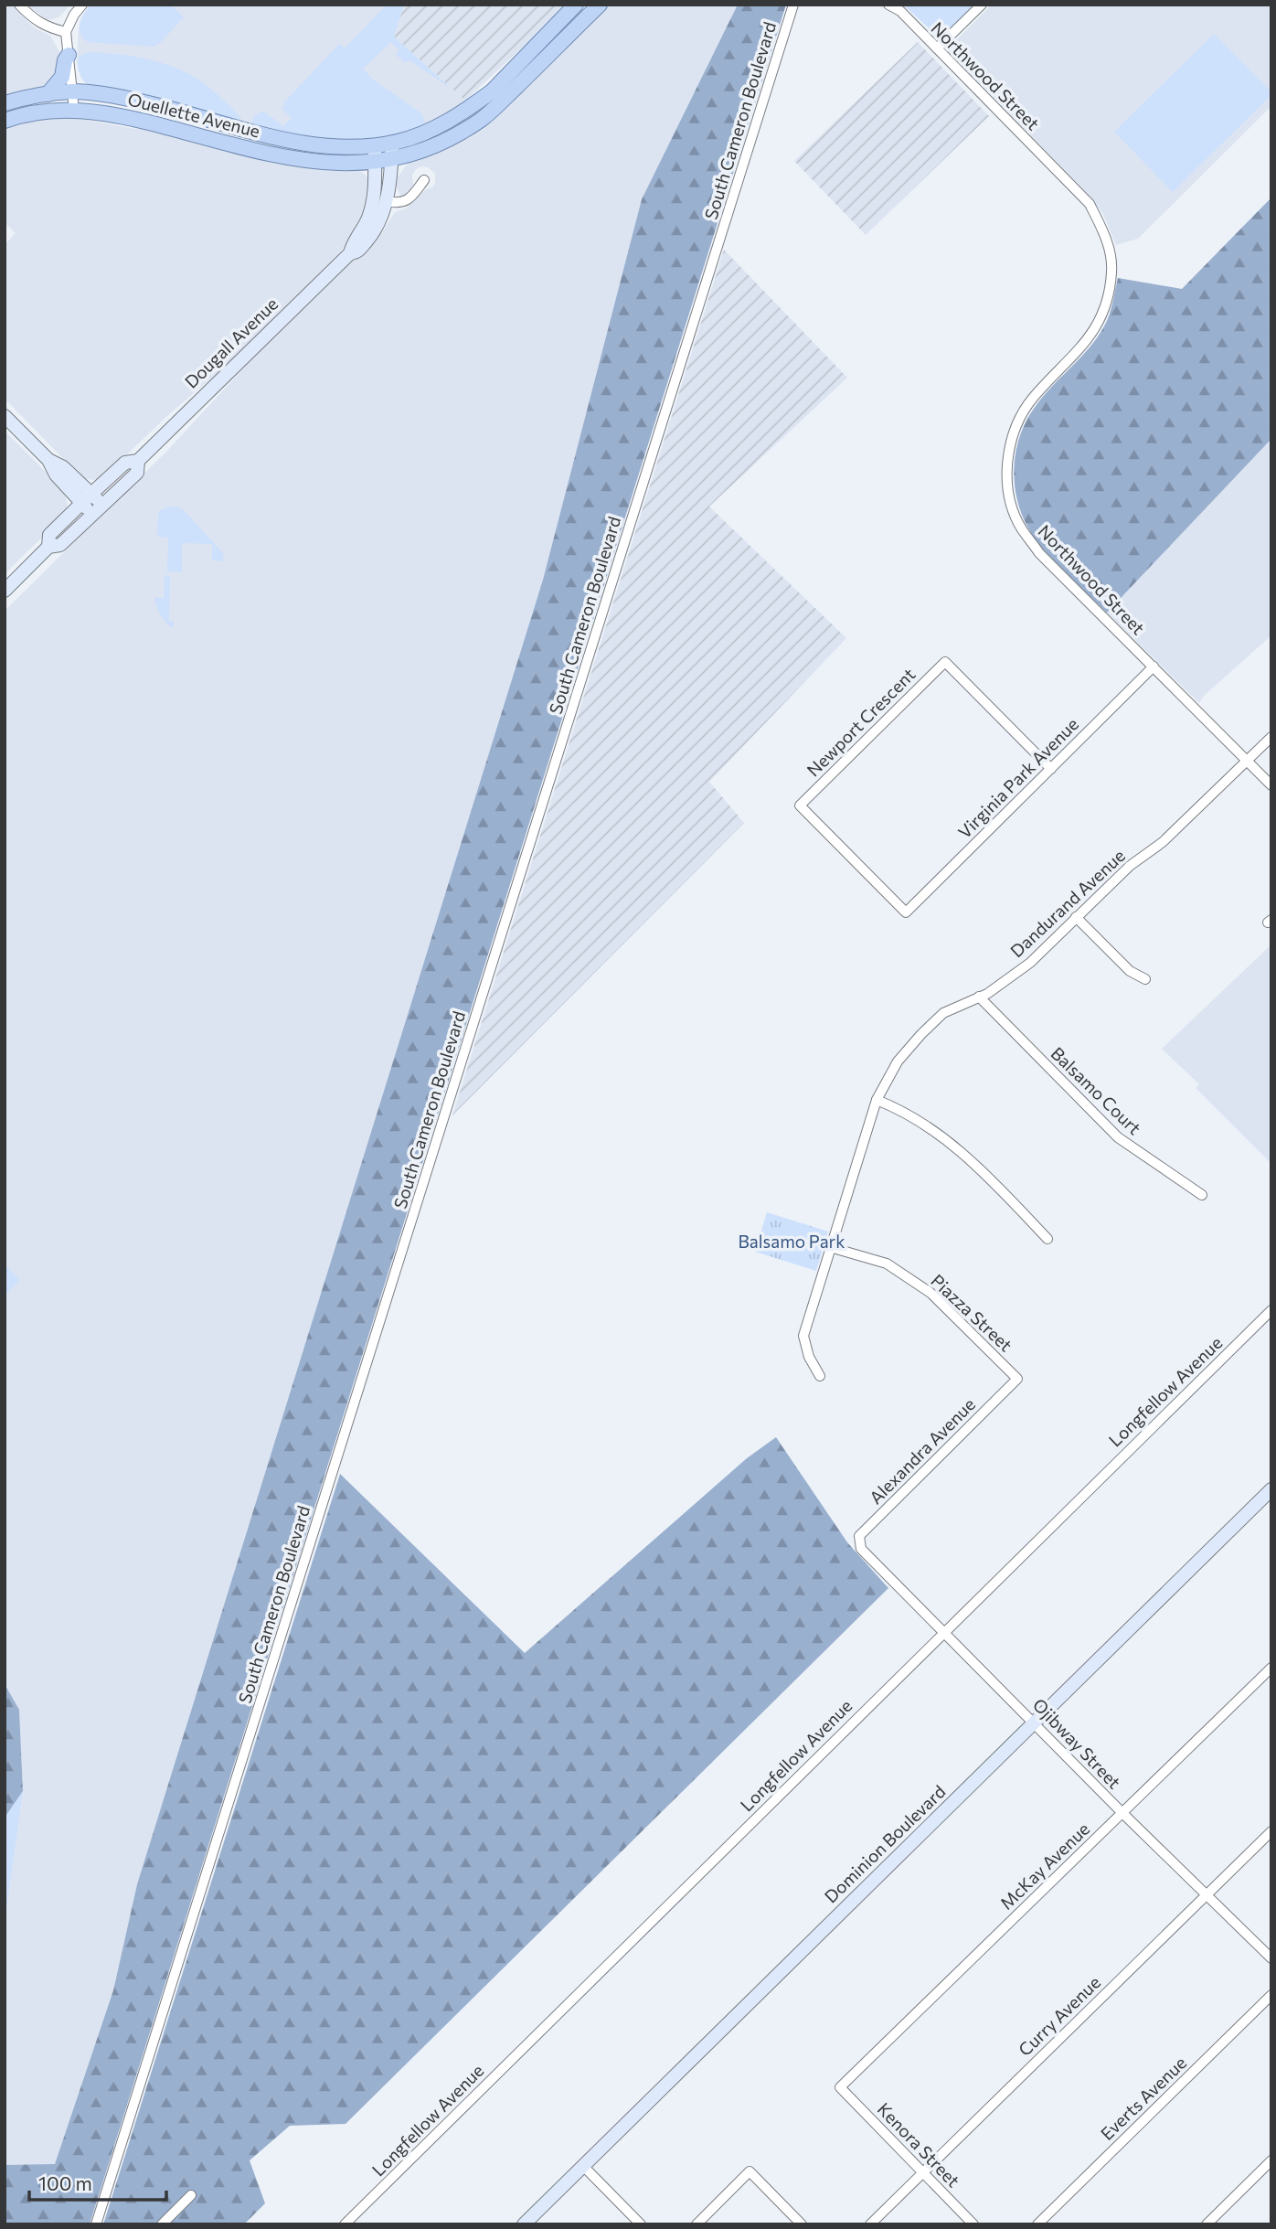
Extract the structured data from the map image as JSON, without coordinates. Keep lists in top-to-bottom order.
{
  "streets": {
    "main road": ["Ouellette Avenue"],
    "street": [
      "Northwood Street",
      "South Cameron Boulevard",
      "Dougall Avenue",
      "Newport Crescent",
      "Virginia Park Avenue",
      "Dandurand Avenue",
      "Balsamo Court",
      "Piazza Street",
      "Longfellow Avenue",
      "Alexandra Avenue",
      "Ojibway Street",
      "Dominion Boulevard",
      "McKay Avenue",
      "Curry Avenue",
      "Everts Avenue",
      "Kenora Street"
    ]
  },
  "crossings": [
    ["Northwood Street", "Virginia Park Avenue"],
    ["Northwood Street", "Dandurand Avenue"],
    ["Ouellette Avenue", "Dougall Avenue"],
    ["Newport Crescent", "Virginia Park Avenue"],
    ["Dandurand Avenue", "Balsamo Court"],
    ["Dandurand Avenue", "Piazza Street"],
    ["Piazza Street", "Alexandra Avenue"],
    ["Longfellow Avenue", "Ojibway Street"],
    ["Alexandra Avenue", "Ojibway Street"],
    ["Ojibway Street", "Dominion Boulevard"],
    ["Ojibway Street", "McKay Avenue"],
    ["Ojibway Street", "Curry Avenue"],
    ["McKay Avenue", "Kenora Street"],
    ["Curry Avenue", "Kenora Street"]
  ],
  "parks": ["Balsamo Park"],
  "scale_bar": "100 m"
}
